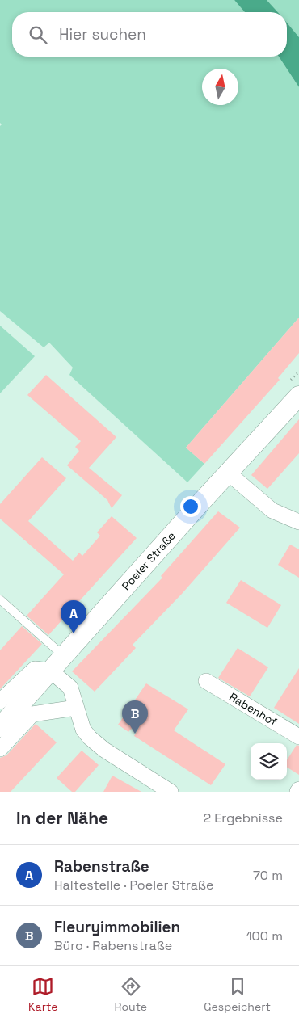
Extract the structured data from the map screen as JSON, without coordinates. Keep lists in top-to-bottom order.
{
  "streets": {
    "street": ["Poeler Straße", "Rabenhof"]
  },
  "north": "top",
  "page": {
    "search": "Hier suchen",
    "pins": ["A", "B"],
    "heading": ["In der Nähe", "2 Ergebnisse"],
    "list": [
      {
        "mark": "A",
        "name": "Rabenstraße",
        "note": "Haltestelle · Poeler Straße",
        "value": "70 m"
      },
      {
        "mark": "B",
        "name": "Fleuryimmobilien",
        "note": "Büro · Rabenstraße",
        "value": "100 m"
      }
    ],
    "nav": ["Karte", "Route", "Gespeichert"]
  }
}
